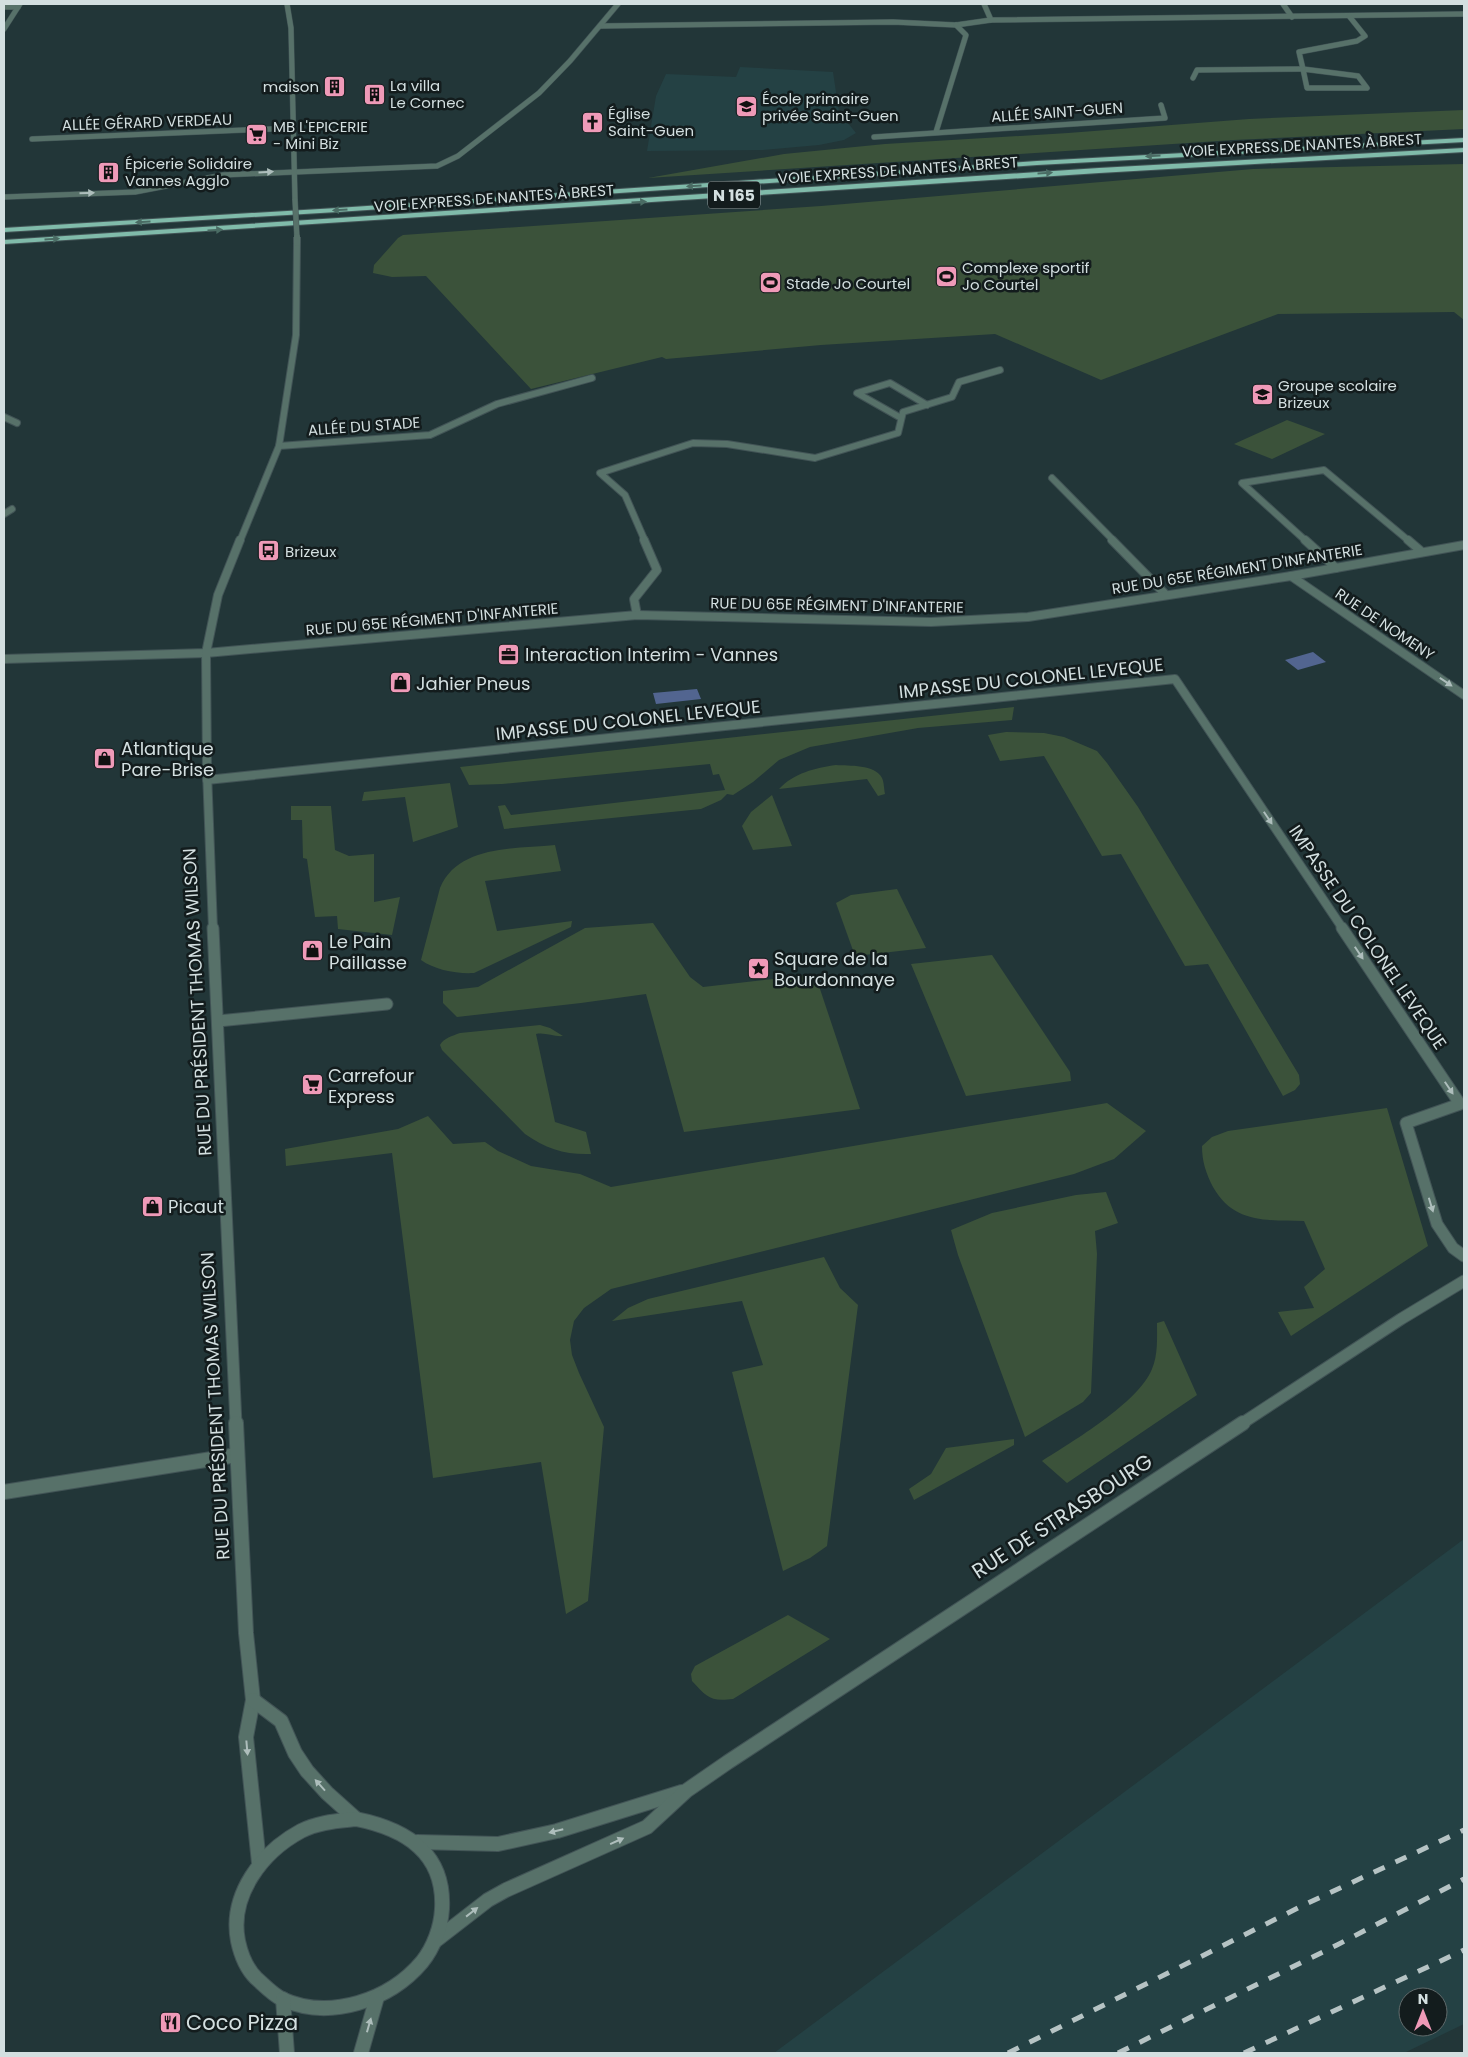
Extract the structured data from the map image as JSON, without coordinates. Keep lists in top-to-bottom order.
{
  "streets": {
    "highway": ["VOIE EXPRESS DE NANTES À BREST", "N 165"],
    "street": [
      "ALLÉE SAINT-GUEN",
      "ALLÉE GÉRARD VERDEAU",
      "ALLÉE DU STADE",
      "RUE DU 65E RÉGIMENT D'INFANTERIE",
      "RUE DE NOMENY",
      "IMPASSE DU COLONEL LEVEQUE",
      "RUE DU PRÉSIDENT THOMAS WILSON",
      "RUE DE STRASBOURG"
    ]
  },
  "crossings": [
    ["ALLÉE GÉRARD VERDEAU", "RUE DU PRÉSIDENT THOMAS WILSON"],
    ["ALLÉE DU STADE", "RUE DU PRÉSIDENT THOMAS WILSON"],
    ["RUE DU 65E RÉGIMENT D'INFANTERIE", "RUE DE NOMENY"],
    ["RUE DU 65E RÉGIMENT D'INFANTERIE", "RUE DU PRÉSIDENT THOMAS WILSON"],
    ["IMPASSE DU COLONEL LEVEQUE", "RUE DU PRÉSIDENT THOMAS WILSON"]
  ],
  "one_way": ["RUE DE NOMENY"],
  "places": {
    "building": ["maison", "La villa Le Cornec", "Épicerie Solidaire Vannes Agglo"],
    "school or university": ["École primaire privée Saint-Guen", "Groupe scolaire Brizeux"],
    "church": ["Église Saint-Guen"],
    "supermarket": ["MB L'EPICERIE - Mini Biz", "Carrefour Express"],
    "sports": ["Complexe sportif Jo Courtel", "Stade Jo Courtel"],
    "bus stop": ["Brizeux"],
    "office": ["Interaction Interim - Vannes"],
    "shop": [
      "Jahier Pneus",
      "Atlantique Pare-Brise",
      "Le Pain Paillasse",
      "Picaut"
    ],
    "place": ["Square de la Bourdonnaye"],
    "restaurant": ["Coco Pizza"]
  },
  "north": "top"
}
